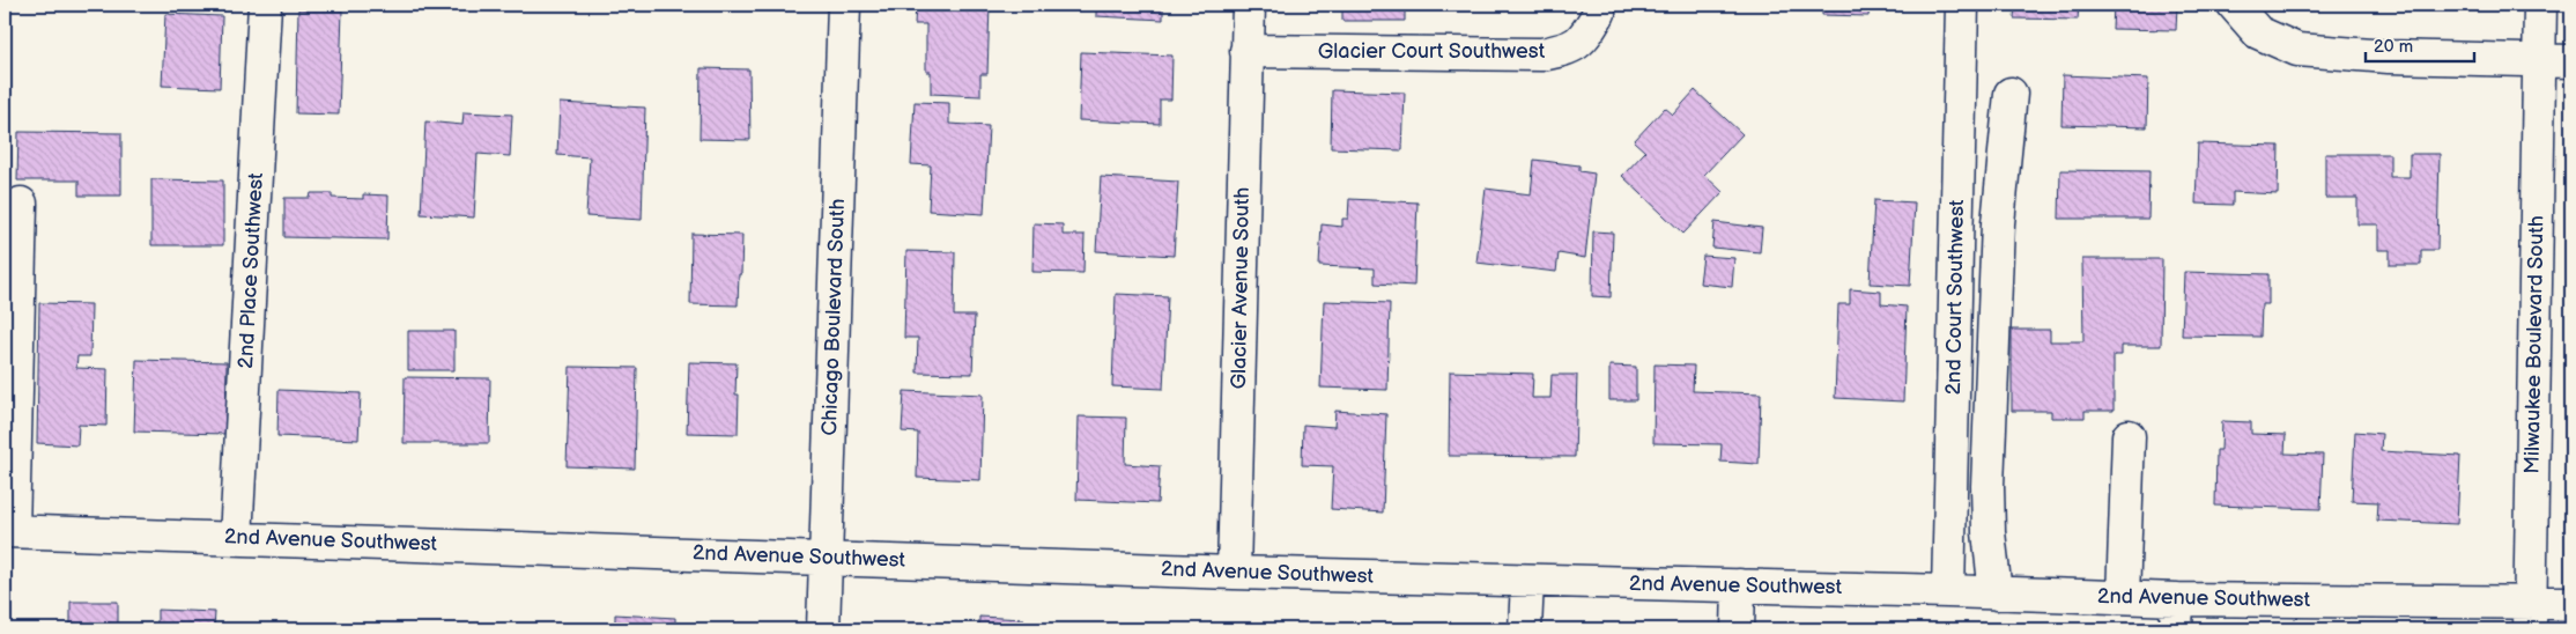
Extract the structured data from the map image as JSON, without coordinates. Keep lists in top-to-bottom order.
{
  "streets": {
    "street": [
      "Glacier Court Southwest",
      "2nd Place Southwest",
      "Glacier Avenue South",
      "2nd Court Southwest",
      "Chicago Boulevard South",
      "Milwaukee Boulevard South",
      "2nd Avenue Southwest"
    ]
  },
  "crossings": [
    ["Glacier Court Southwest", "Glacier Avenue South"],
    ["2nd Place Southwest", "2nd Avenue Southwest"],
    ["Glacier Avenue South", "2nd Avenue Southwest"],
    ["2nd Court Southwest", "2nd Avenue Southwest"],
    ["Chicago Boulevard South", "2nd Avenue Southwest"],
    ["Milwaukee Boulevard South", "2nd Avenue Southwest"]
  ],
  "scale_bar": "20 m"
}
